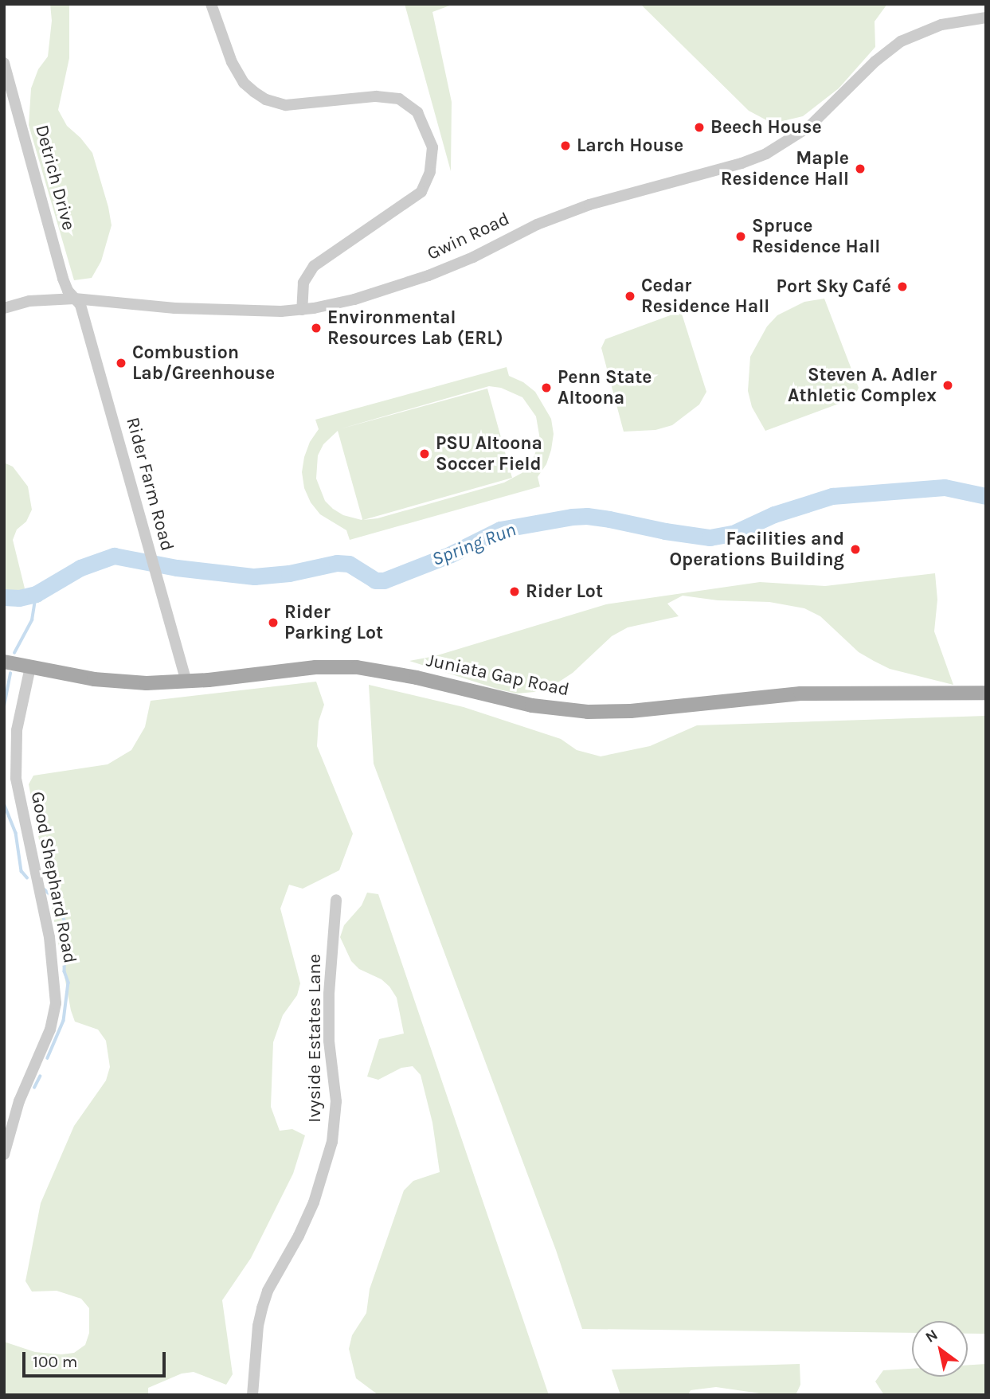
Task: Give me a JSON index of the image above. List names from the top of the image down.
{
  "streets": {
    "main road": ["Juniata Gap Road"],
    "street": [
      "Detrich Drive",
      "Gwin Road",
      "Rider Farm Road",
      "Good Shephard Road",
      "Ivyside Estates Lane"
    ]
  },
  "crossings": [
    ["Detrich Drive", "Gwin Road"],
    ["Detrich Drive", "Rider Farm Road"],
    ["Gwin Road", "Rider Farm Road"],
    ["Rider Farm Road", "Juniata Gap Road"],
    ["Juniata Gap Road", "Good Shephard Road"]
  ],
  "water": ["Spring Run"],
  "places": [
    "Beech House",
    "Larch House",
    "Maple Residence Hall",
    "Spruce Residence Hall",
    "Port Sky Café",
    "Cedar Residence Hall",
    "Environmental Resources Lab (ERL)",
    "Combustion Lab/Greenhouse",
    "Steven A. Adler Athletic Complex",
    "Penn State Altoona",
    "PSU Altoona Soccer Field",
    "Facilities and Operations Building",
    "Rider Lot",
    "Rider Parking Lot"
  ],
  "scale_bar": "100 m",
  "north": "top left"
}
